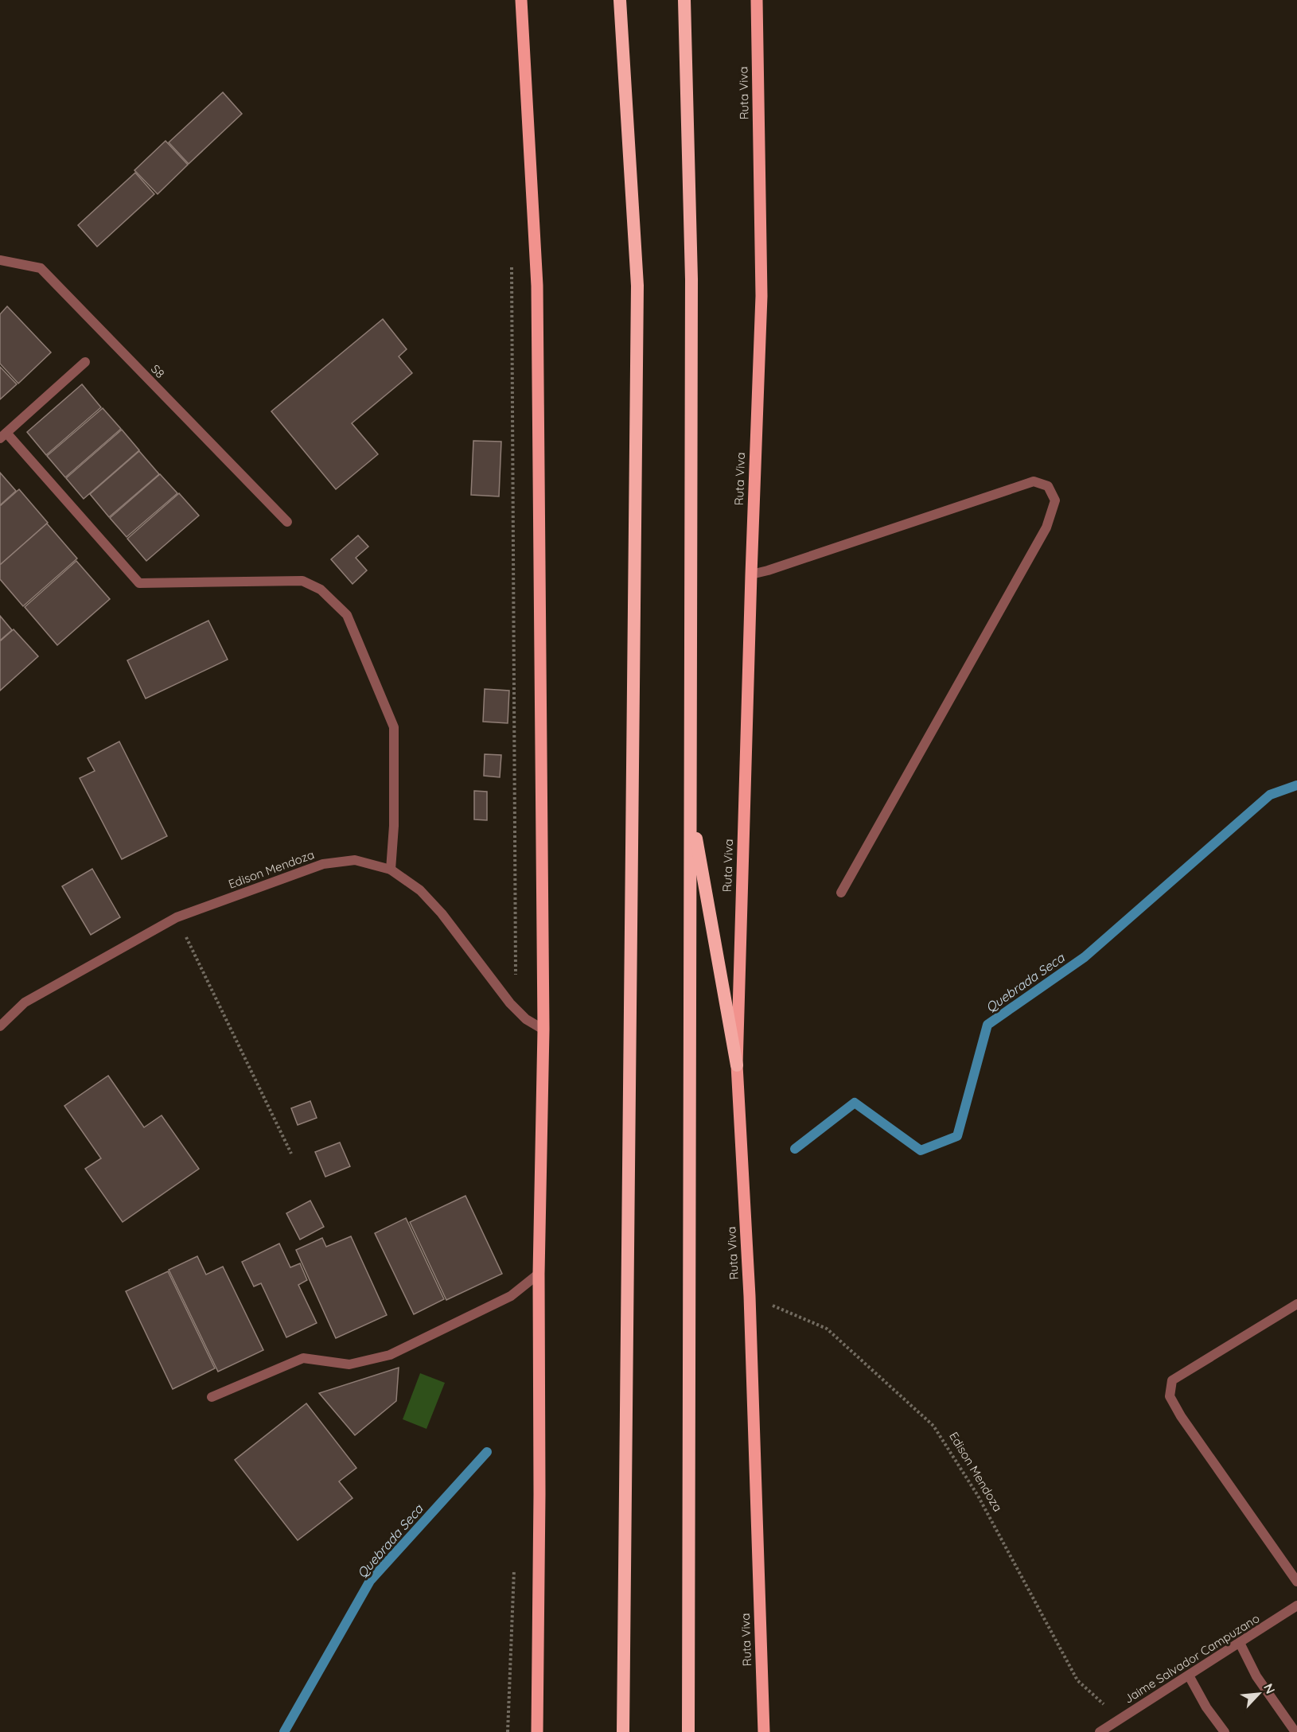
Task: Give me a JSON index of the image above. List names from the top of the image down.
{
  "streets": {
    "main road": ["Ruta Viva"],
    "street": ["S8", "Edison Mendoza", "Jaime Salvador Campuzano"]
  },
  "crossings": [
    ["Ruta Viva", "Edison Mendoza"],
    ["Edison Mendoza", "Jaime Salvador Campuzano"]
  ],
  "water": ["Quebrada Seca"],
  "north": "top right"
}
